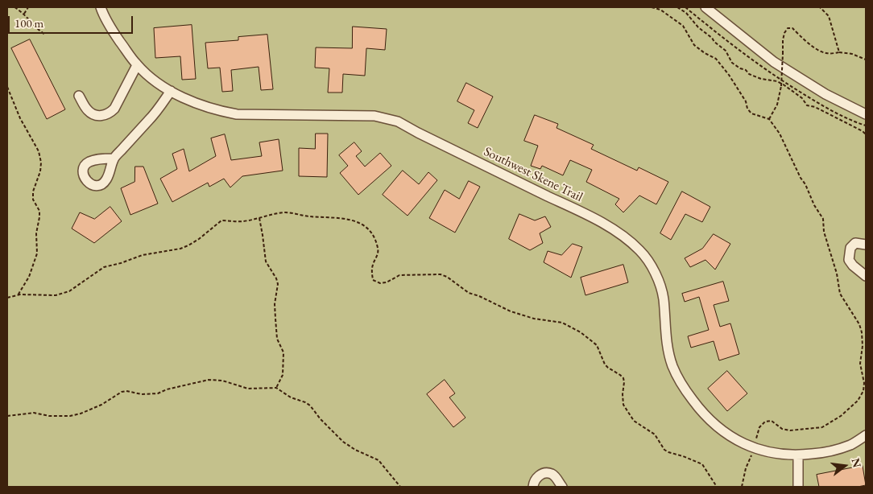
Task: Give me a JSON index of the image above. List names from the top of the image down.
{
  "streets": {
    "street": ["Southwest Skene Trail"]
  },
  "scale_bar": "100 m",
  "north": "right"
}
